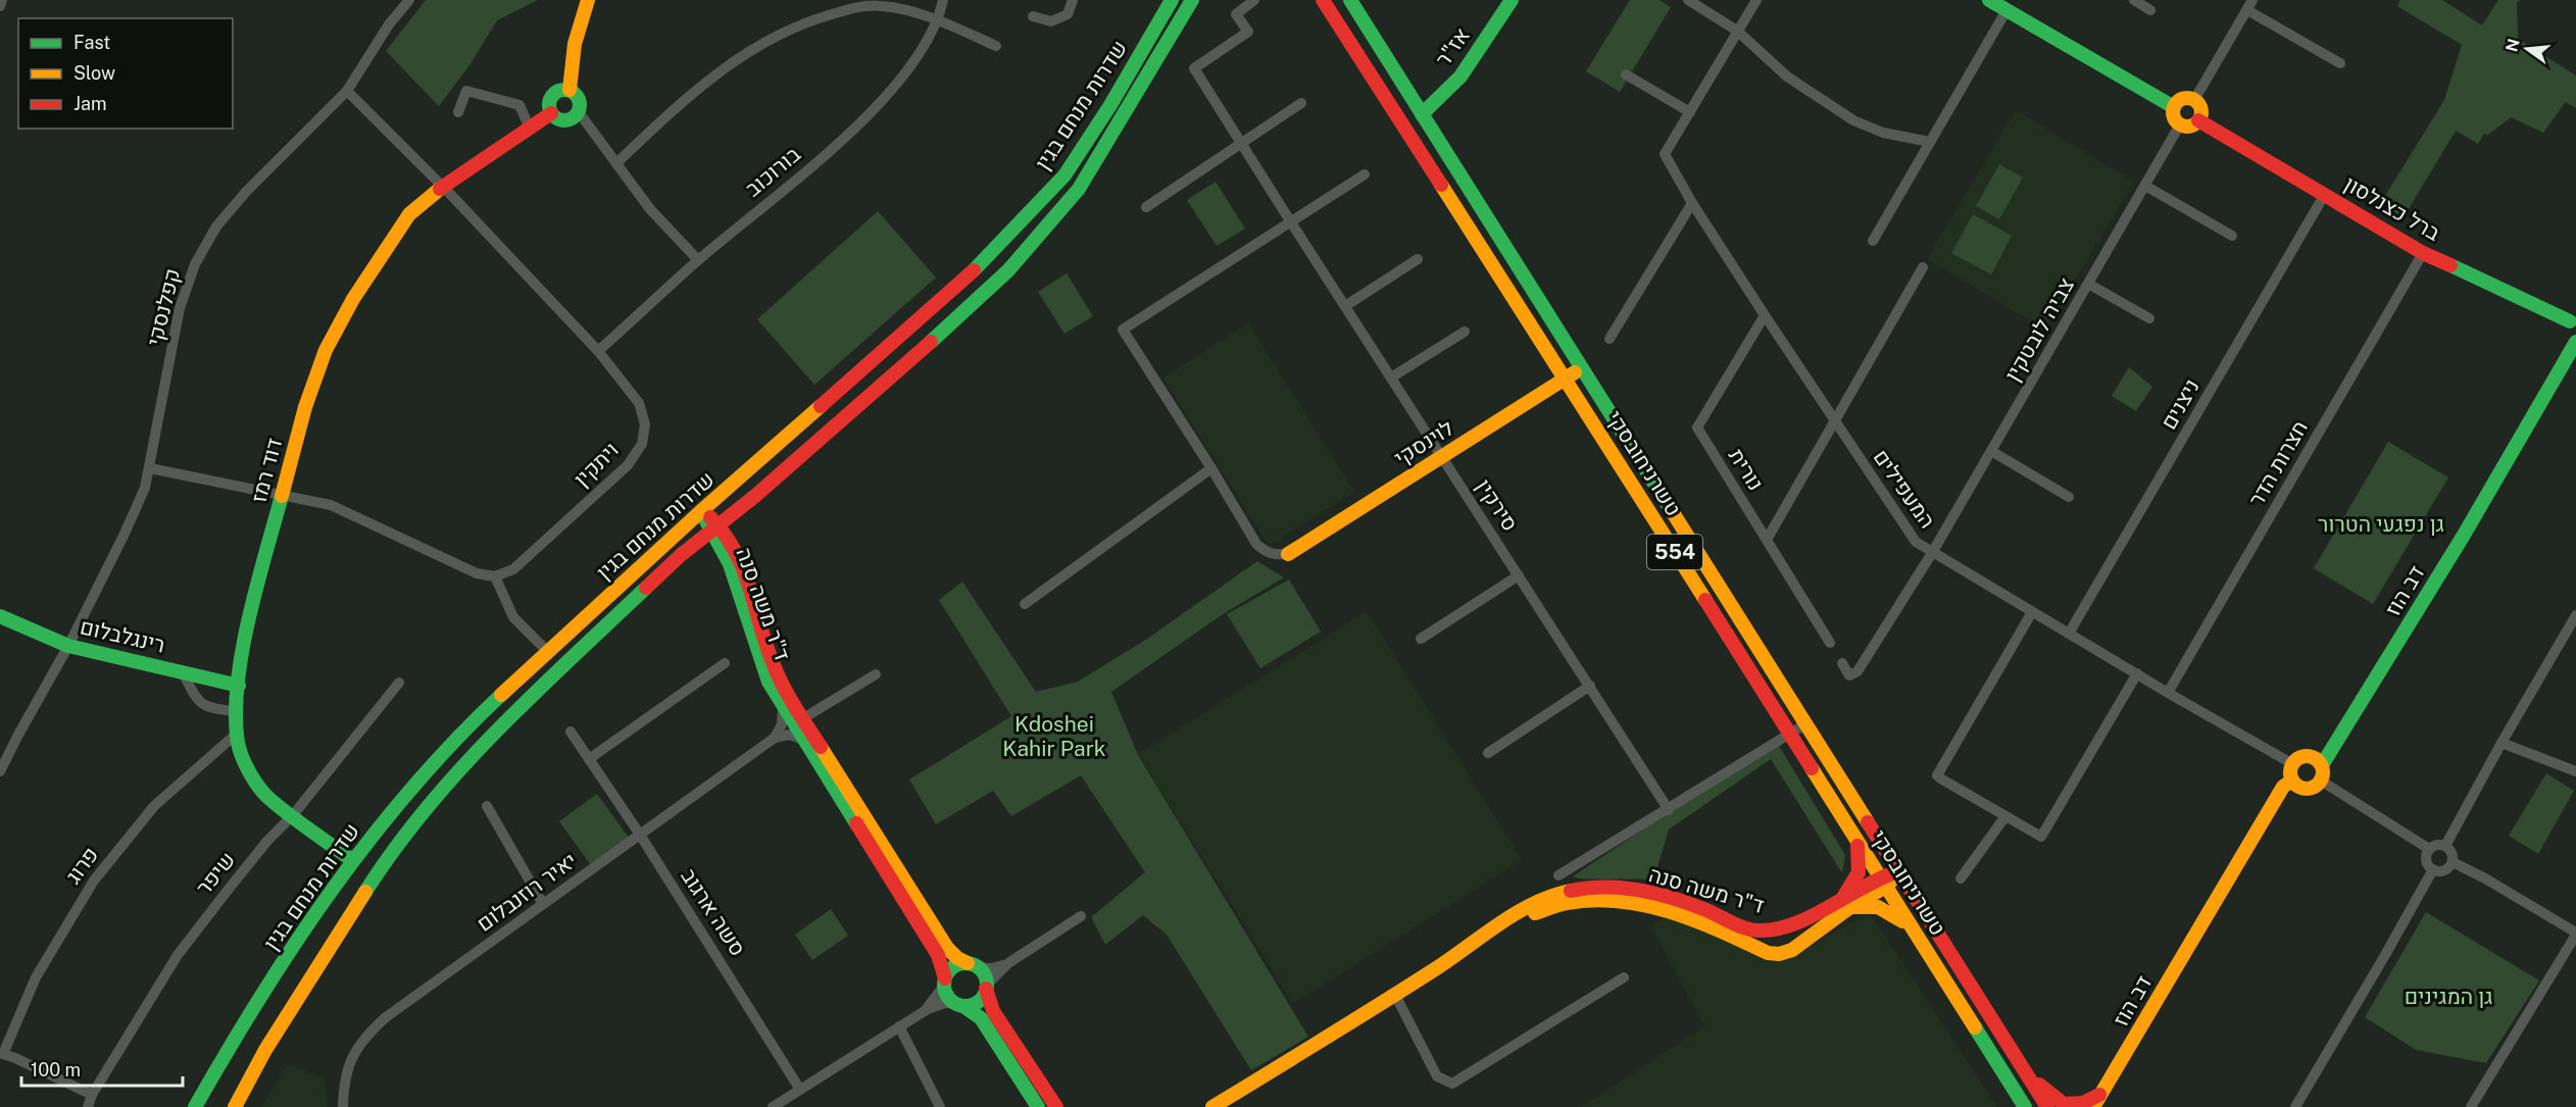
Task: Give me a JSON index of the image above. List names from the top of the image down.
{
  "streets": {
    "street": [
      "אז\"ר",
      "שדרות מנחם בגין",
      "בורוכוב",
      "ברל כצנלסון",
      "קפלנסקי",
      "צביה לובטקין",
      "ניצנים",
      "לוינסקי",
      "טשרניחובסקי",
      "חצרות הדר",
      "ויתקין",
      "נורית",
      "דוד רמז",
      "המעפילים",
      "סירקין",
      "554",
      "דב הוז",
      "ד\"ר משה סנה",
      "רינגלבלום",
      "פרוג",
      "שיפר",
      "יאיר רוזנבלום",
      "סשה ארגוב"
    ]
  },
  "crossings": [
    ["אז\"ר", "טשרניחובסקי"],
    ["שדרות מנחם בגין", "דוד רמז"],
    ["שדרות מנחם בגין", "ד\"ר משה סנה"],
    ["בורוכוב", "ויתקין"],
    ["ברל כצנלסון", "צביה לובטקין"],
    ["ברל כצנלסון", "ניצנים"],
    ["ברל כצנלסון", "חצרות הדר"],
    ["קפלנסקי", "ויתקין"],
    ["קפלנסקי", "רינגלבלום"],
    ["צביה לובטקין", "המעפילים"],
    ["ניצנים", "המעפילים"],
    ["לוינסקי", "טשרניחובסקי"],
    ["לוינסקי", "סירקין"],
    ["טשרניחובסקי", "ד\"ר משה סנה"],
    ["חצרות הדר", "המעפילים"],
    ["ויתקין", "דוד רמז"],
    ["נורית", "המעפילים"],
    ["דוד רמז", "רינגלבלום"],
    ["דוד רמז", "פרוג"],
    ["דוד רמז", "שיפר"],
    ["המעפילים", "דב הוז"],
    ["יאיר רוזנבלום", "סשה ארגוב"]
  ],
  "parks": ["גן נפגעי הטרור", "Kdoshei Kahir Park", "גן המגינים"],
  "legend": ["Fast", "Slow", "Jam"],
  "scale_bar": "100 m",
  "north": "left"
}
